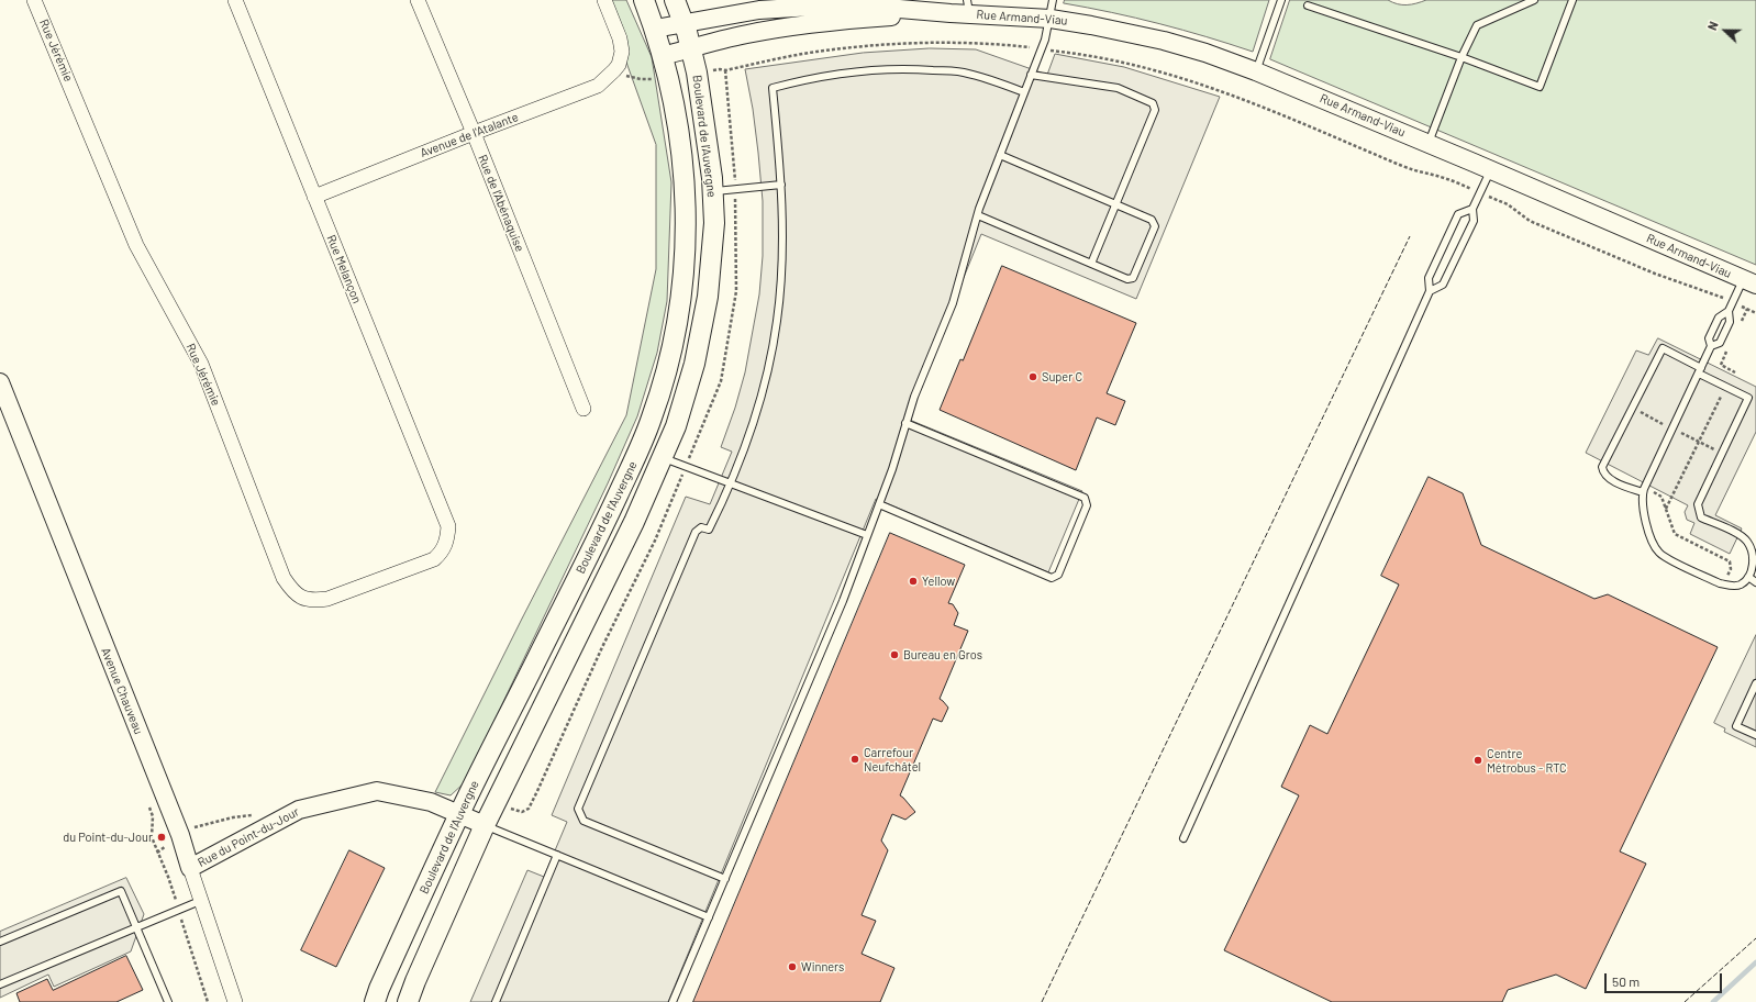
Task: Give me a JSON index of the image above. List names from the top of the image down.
{
  "streets": {
    "main road": ["Boulevard de l'Auvergne"],
    "street": [
      "Rue Armand-Viau",
      "Rue Jérémie",
      "Avenue de l'Atalante",
      "Rue de l'Abénaquise",
      "Rue Melançon",
      "Avenue Chauveau",
      "Rue du Point-du-Jour"
    ]
  },
  "crossings": [
    ["Rue Armand-Viau", "Boulevard de l'Auvergne"],
    ["Rue Jérémie", "Rue Melançon"],
    ["Avenue de l'Atalante", "Rue de l'Abénaquise"],
    ["Avenue de l'Atalante", "Rue Melançon"],
    ["Boulevard de l'Auvergne", "Rue du Point-du-Jour"],
    ["Avenue Chauveau", "Rue du Point-du-Jour"]
  ],
  "places": [
    "Super C",
    "Yellow",
    "Bureau en Gros",
    "Carrefour Neufchâtel",
    "Centre Métrobus - RTC",
    "du Point-du-Jour",
    "Winners"
  ],
  "scale_bar": "50 m",
  "north": "left"
}
